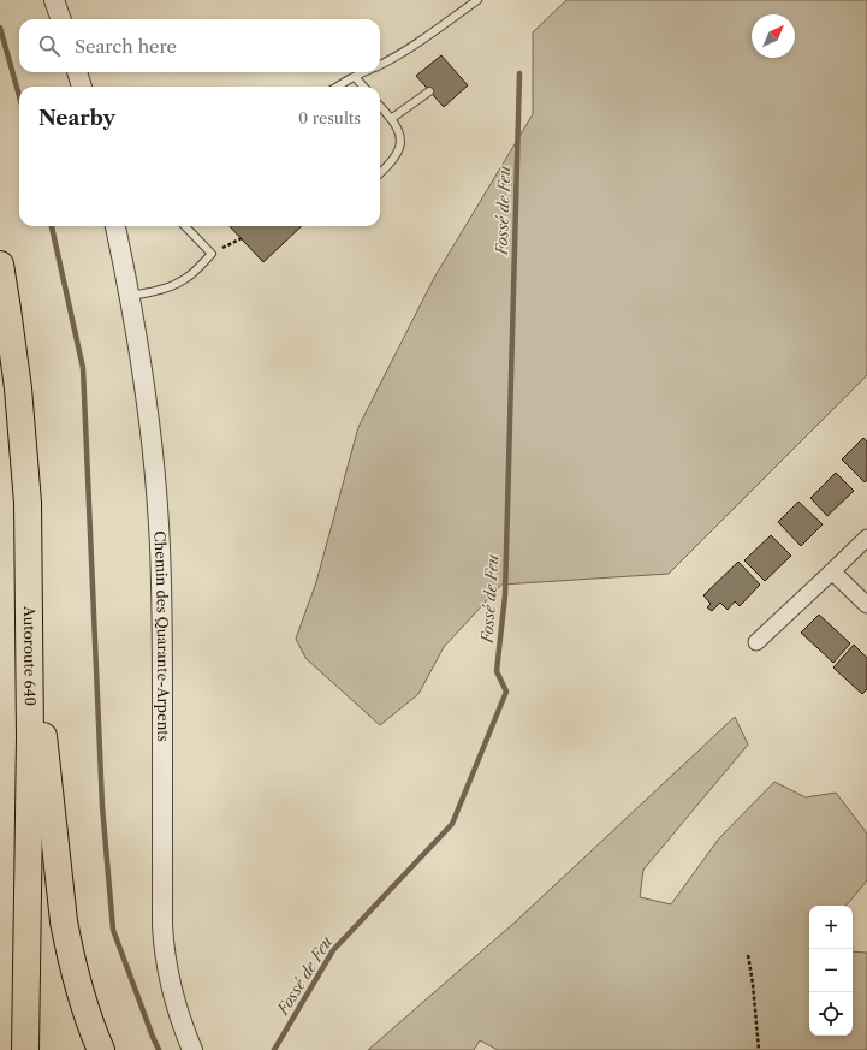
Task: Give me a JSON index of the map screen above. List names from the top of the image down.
{
  "streets": {
    "highway": ["Autoroute 640"],
    "street": ["Chemin des Quarante-Arpents"]
  },
  "water": ["Fossé de Feu"],
  "north": "top right",
  "page": {
    "search": "Search here",
    "heading": ["Nearby", "0 results"],
    "map_buttons": ["+", "−"]
  }
}
